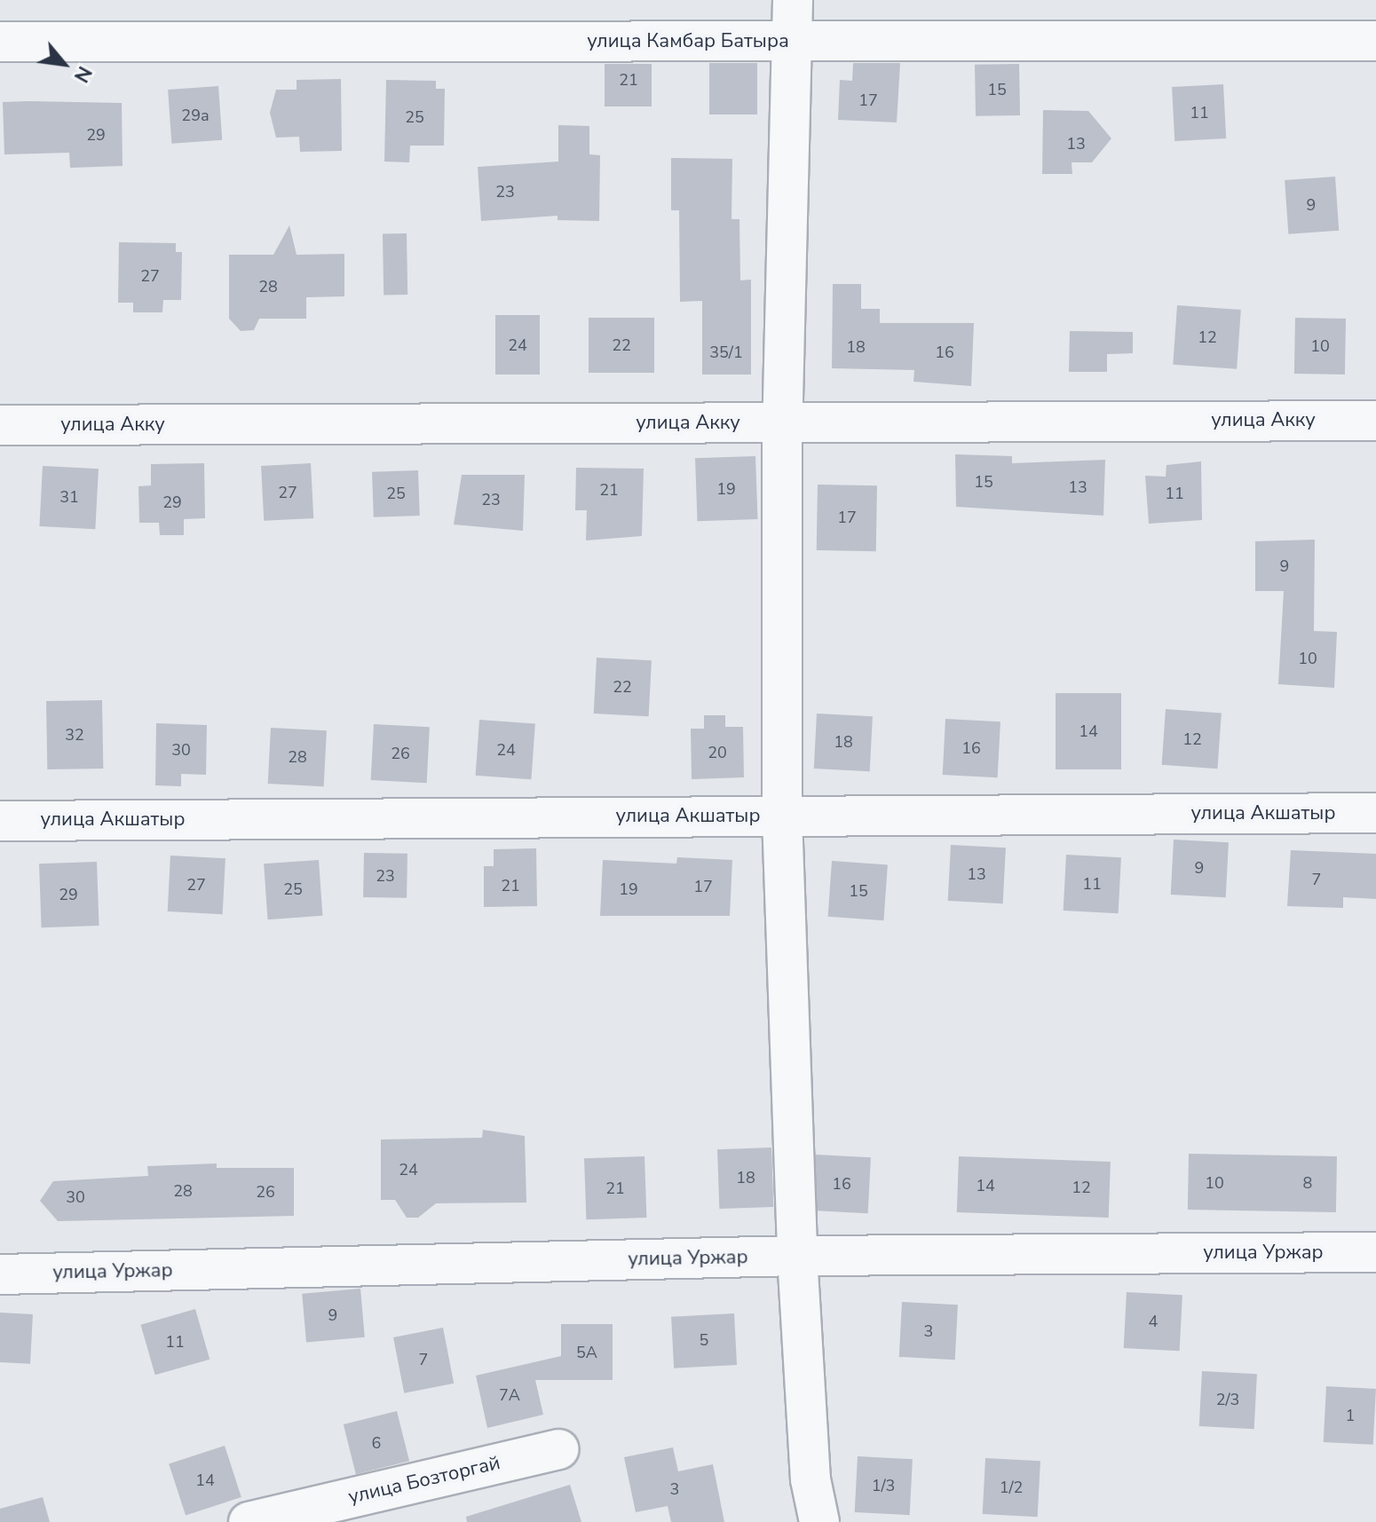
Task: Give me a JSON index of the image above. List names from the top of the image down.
{
  "streets": {
    "street": [
      "улица Камбар Батыра",
      "улица Акку",
      "улица Акшатыр",
      "улица Уржар",
      "улица Бозторгай"
    ]
  },
  "house_numbers": [
    "21",
    "15",
    "17",
    "11",
    "29а",
    "25",
    "29",
    "13",
    "23",
    "9",
    "27",
    "28",
    "12",
    "24",
    "22",
    "10",
    "18",
    "35/1",
    "16",
    "15",
    "13",
    "19",
    "21",
    "27",
    "25",
    "11",
    "31",
    "23",
    "29",
    "17",
    "9",
    "10",
    "22",
    "14",
    "32",
    "12",
    "18",
    "16",
    "30",
    "24",
    "20",
    "26",
    "28",
    "9",
    "13",
    "23",
    "7",
    "11",
    "27",
    "21",
    "17",
    "25",
    "19",
    "15",
    "29",
    "24",
    "18",
    "10",
    "8",
    "16",
    "14",
    "12",
    "21",
    "28",
    "26",
    "30",
    "9",
    "4",
    "3",
    "5",
    "11",
    "5А",
    "7",
    "7А",
    "2/3",
    "1",
    "6",
    "14",
    "1/3",
    "1/2",
    "3"
  ],
  "north": "bottom right"
}
